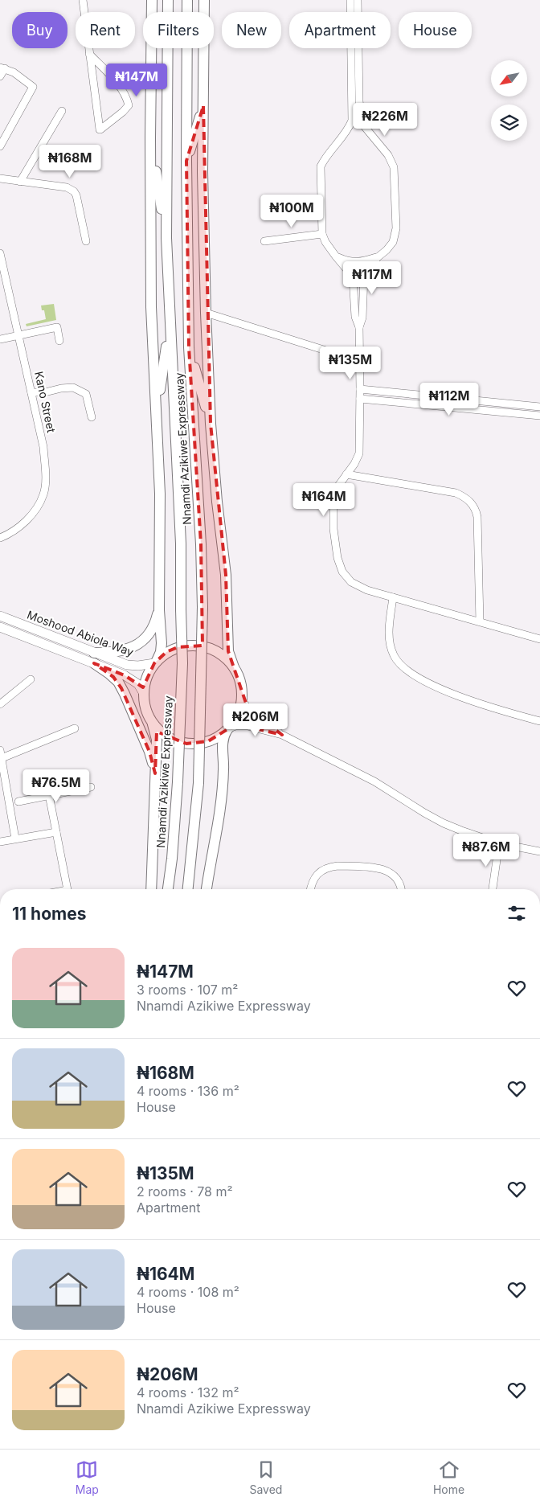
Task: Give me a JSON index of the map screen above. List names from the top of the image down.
{
  "streets": {
    "highway": ["Nnamdi Azikiwe Expressway"],
    "main road": ["Moshood Abiola Way"],
    "street": ["Kano Street"]
  },
  "crossings": [
    ["Nnamdi Azikiwe Expressway", "Moshood Abiola Way"]
  ],
  "north": "bottom left",
  "page": {
    "chip": [
      "Buy",
      "Rent",
      "Filters",
      "New",
      "Apartment",
      "House"
    ],
    "price": [
      "₦147M",
      "₦226M",
      "₦168M",
      "₦100M",
      "₦117M",
      "₦135M",
      "₦112M",
      "₦164M",
      "₦206M",
      "₦76.5M",
      "₦87.6M"
    ],
    "heading": "11 homes",
    "list": [
      {
        "name": "₦147M",
        "note": "3 rooms · 107 m² · Nnamdi Azikiwe Expressway"
      },
      {
        "name": "₦168M",
        "note": "4 rooms · 136 m² · House"
      },
      {
        "name": "₦135M",
        "note": "2 rooms · 78 m² · Apartment"
      },
      {
        "name": "₦164M",
        "note": "4 rooms · 108 m² · House"
      },
      {
        "name": "₦206M",
        "note": "4 rooms · 132 m² · Nnamdi Azikiwe Expressway"
      }
    ],
    "tabs": ["Map", "Saved", "Home"]
  }
}
